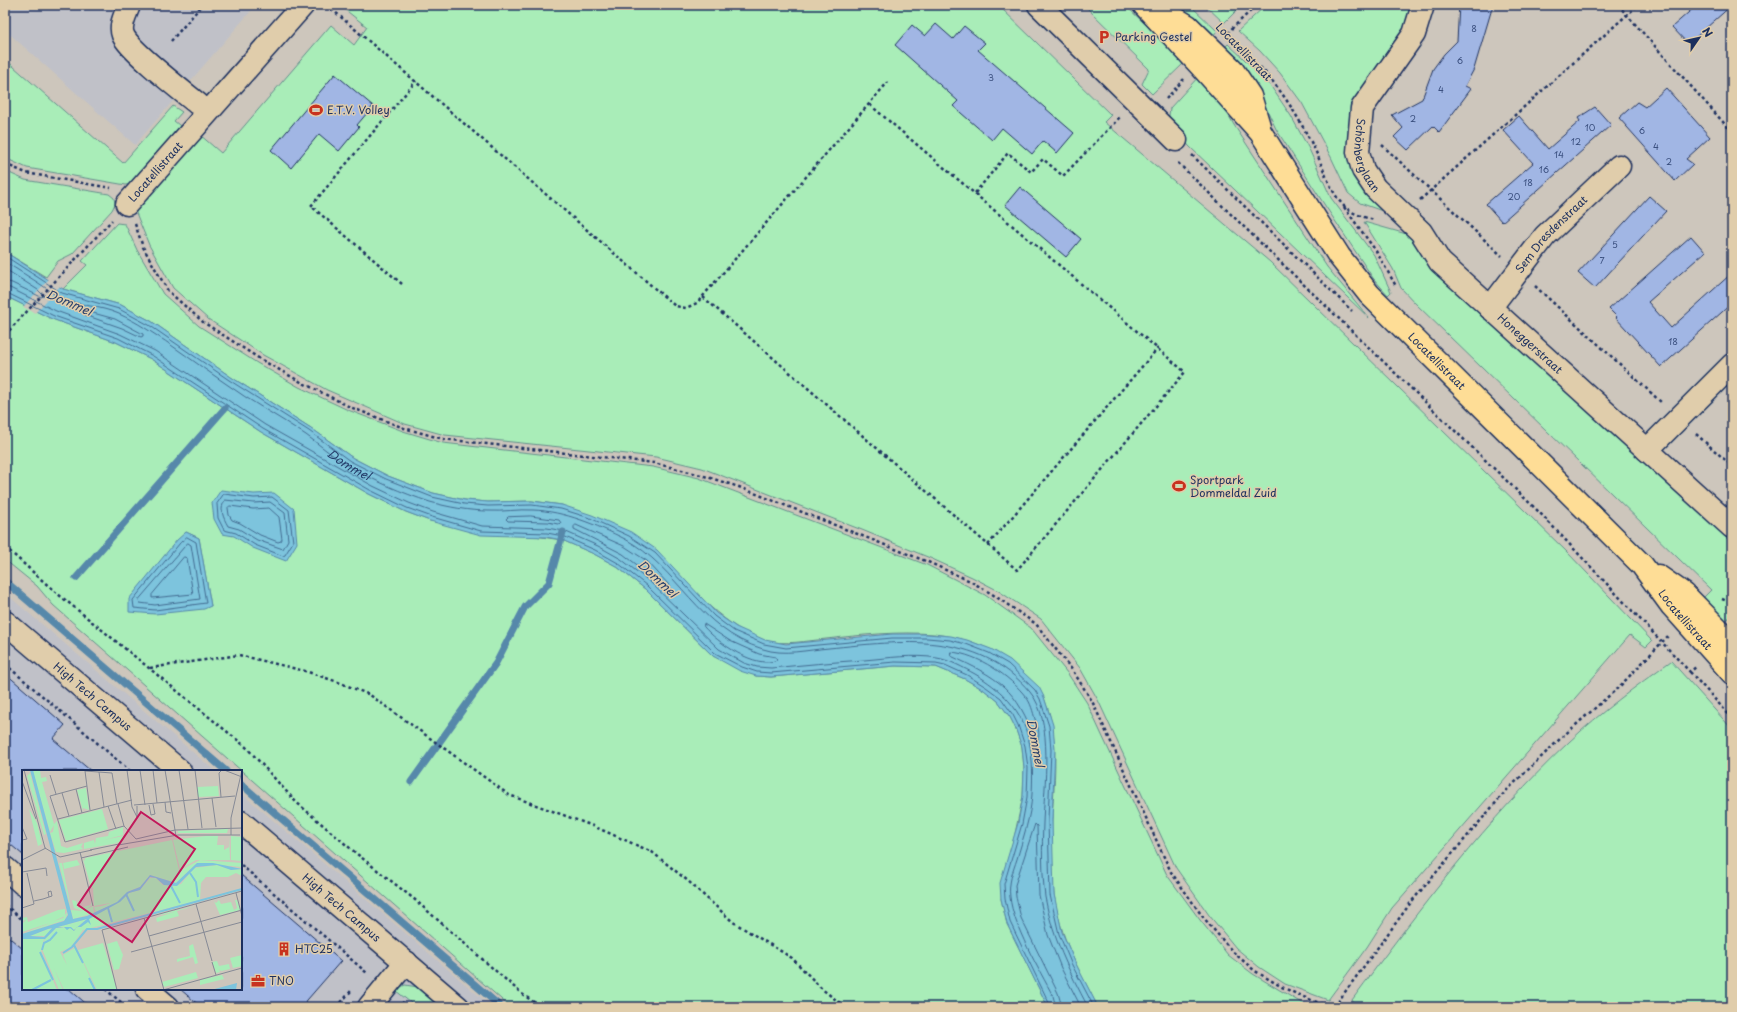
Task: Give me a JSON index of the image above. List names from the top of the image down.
{
  "streets": {
    "main road": ["Locatellistraat"],
    "street": [
      "Schönberglaan",
      "Sem Dresdenstraat",
      "Honeggerstraat",
      "High Tech Campus"
    ]
  },
  "crossings": [
    ["Schönberglaan", "Honeggerstraat"],
    ["Sem Dresdenstraat", "Honeggerstraat"]
  ],
  "water": ["Dommel"],
  "places": {
    "parking": ["Parking Gestel"],
    "sports": ["E.T.V. Volley", "Sportpark Dommeldal Zuid"],
    "building": ["HTC25"],
    "office": ["TNO"]
  },
  "house_numbers": [
    "8",
    "6",
    "3",
    "4",
    "2",
    "10",
    "6",
    "12",
    "4",
    "14",
    "2",
    "16",
    "18",
    "20",
    "5",
    "7",
    "18"
  ],
  "north": "top right"
}
